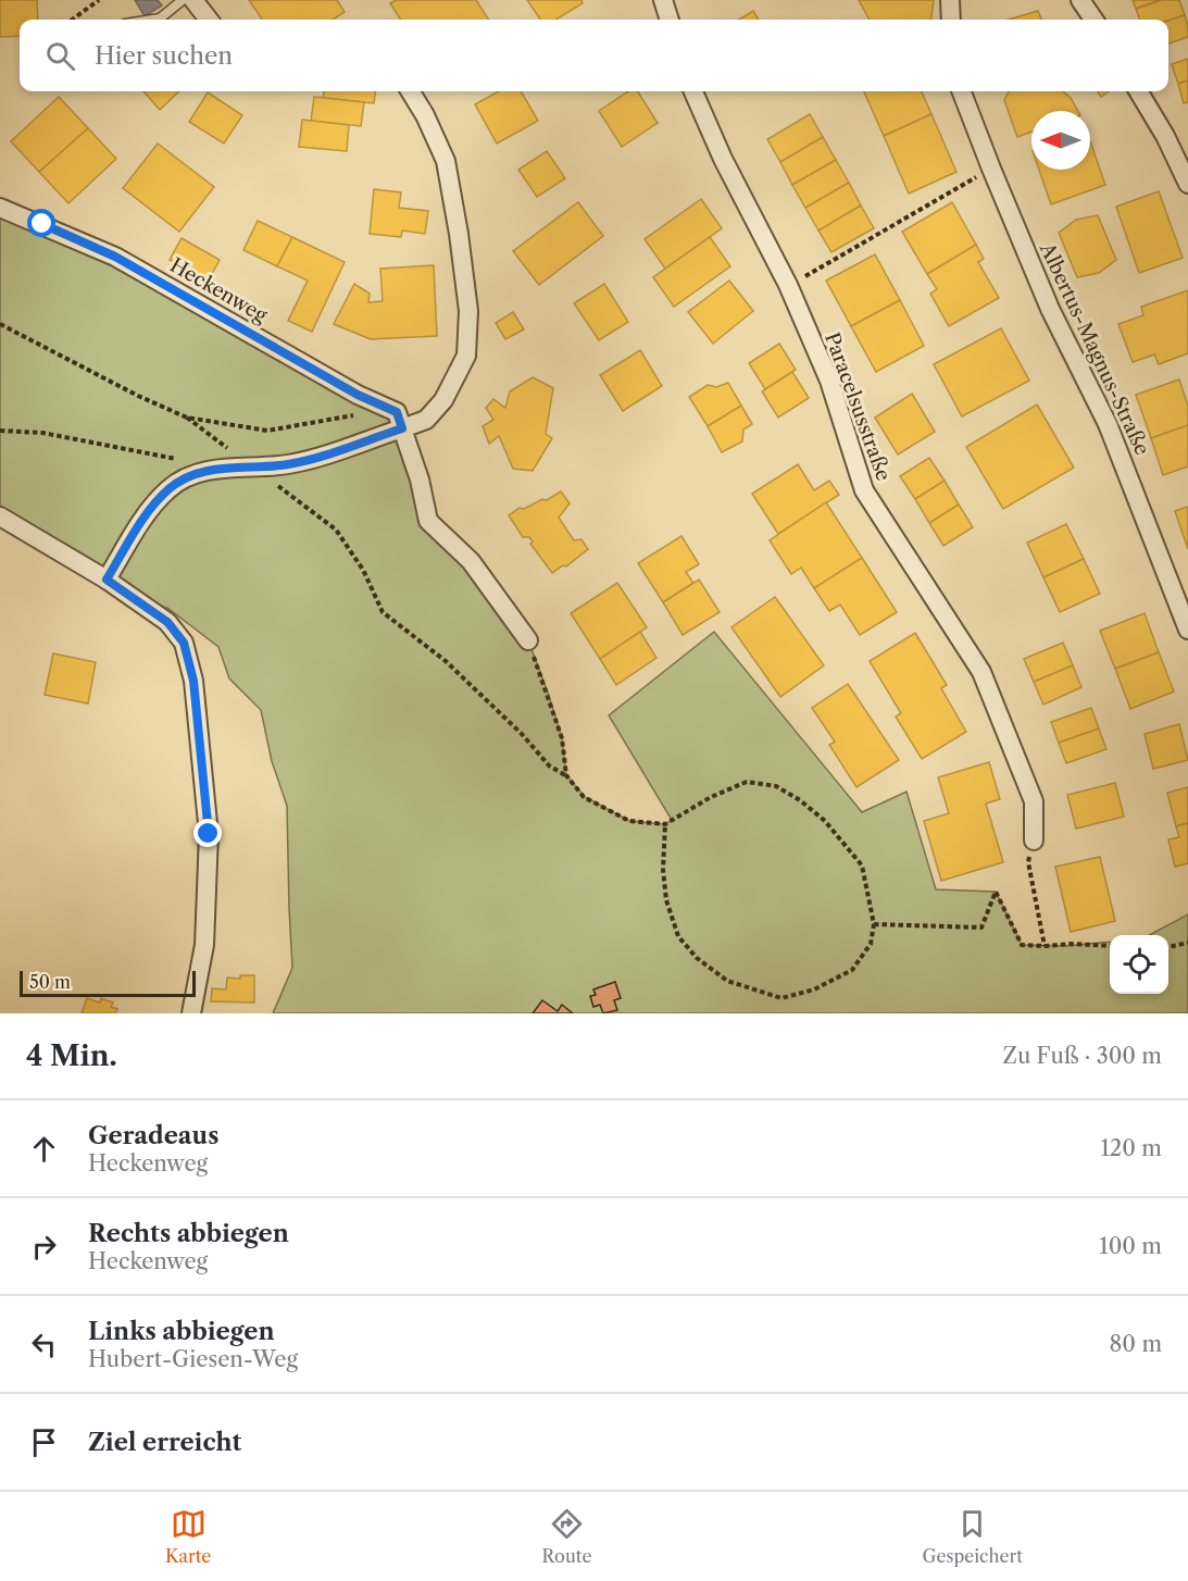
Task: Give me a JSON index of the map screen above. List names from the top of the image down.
{
  "streets": {
    "street": ["Heckenweg", "Albertus-Magnus-Straße", "Paracelsusstraße"]
  },
  "scale_bar": "50 m",
  "north": "left",
  "page": {
    "search": "Hier suchen",
    "scale": "50 m",
    "heading": ["4 Min.", "Zu Fuß · 300 m"],
    "list": [
      ["Geradeaus", "Heckenweg", "120 m"],
      ["Rechts abbiegen", "Heckenweg", "100 m"],
      ["Links abbiegen", "Hubert-Giesen-Weg", "80 m"],
      "Ziel erreicht"
    ],
    "nav": ["Karte", "Route", "Gespeichert"]
  }
}
